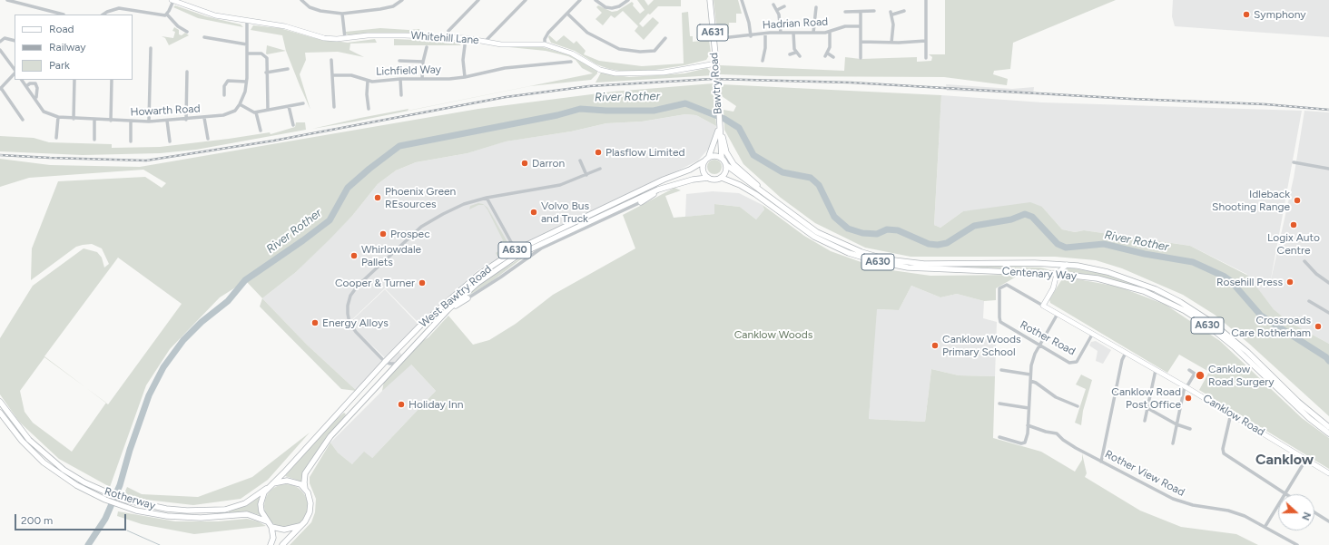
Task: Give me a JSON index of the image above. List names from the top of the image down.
{
  "streets": {
    "main road": [
      "A631",
      "Whitehill Lane",
      "Bawtry Road",
      "A630",
      "Centenary Way",
      "West Bawtry Road",
      "Canklow Road",
      "Rotherway"
    ],
    "street": [
      "Hadrian Road",
      "Lichfield Way",
      "Howarth Road",
      "Rother Road",
      "Rother View Road"
    ]
  },
  "crossings": [
    ["Hadrian Road", "Bawtry Road"],
    ["Whitehill Lane", "Bawtry Road"],
    ["Bawtry Road", "A630"],
    ["Bawtry Road", "Centenary Way"],
    ["Bawtry Road", "West Bawtry Road"],
    ["A630", "Centenary Way"],
    ["A630", "West Bawtry Road"],
    ["Centenary Way", "West Bawtry Road"],
    ["West Bawtry Road", "Rotherway"],
    ["Rother Road", "Canklow Road"]
  ],
  "districts": ["Canklow"],
  "water": ["River Rother"],
  "parks": ["Canklow Woods"],
  "places": [
    "Symphony",
    "Plasflow Limited",
    "Darron",
    "Phoenix Green REsources",
    "Idleback Shooting Range",
    "Volvo Bus and Truck",
    "Logix Auto Centre",
    "Prospec",
    "Whirlowdale Pallets",
    "Rosehill Press",
    "Cooper & Turner",
    "Energy Alloys",
    "Crossroads Care Rotherham",
    "Canklow Woods Primary School",
    "Canklow Road Surgery",
    "Canklow Road Post Office",
    "Holiday Inn"
  ],
  "legend": ["Road", "Railway", "Park"],
  "scale_bar": "200 m",
  "north": "right"
}
